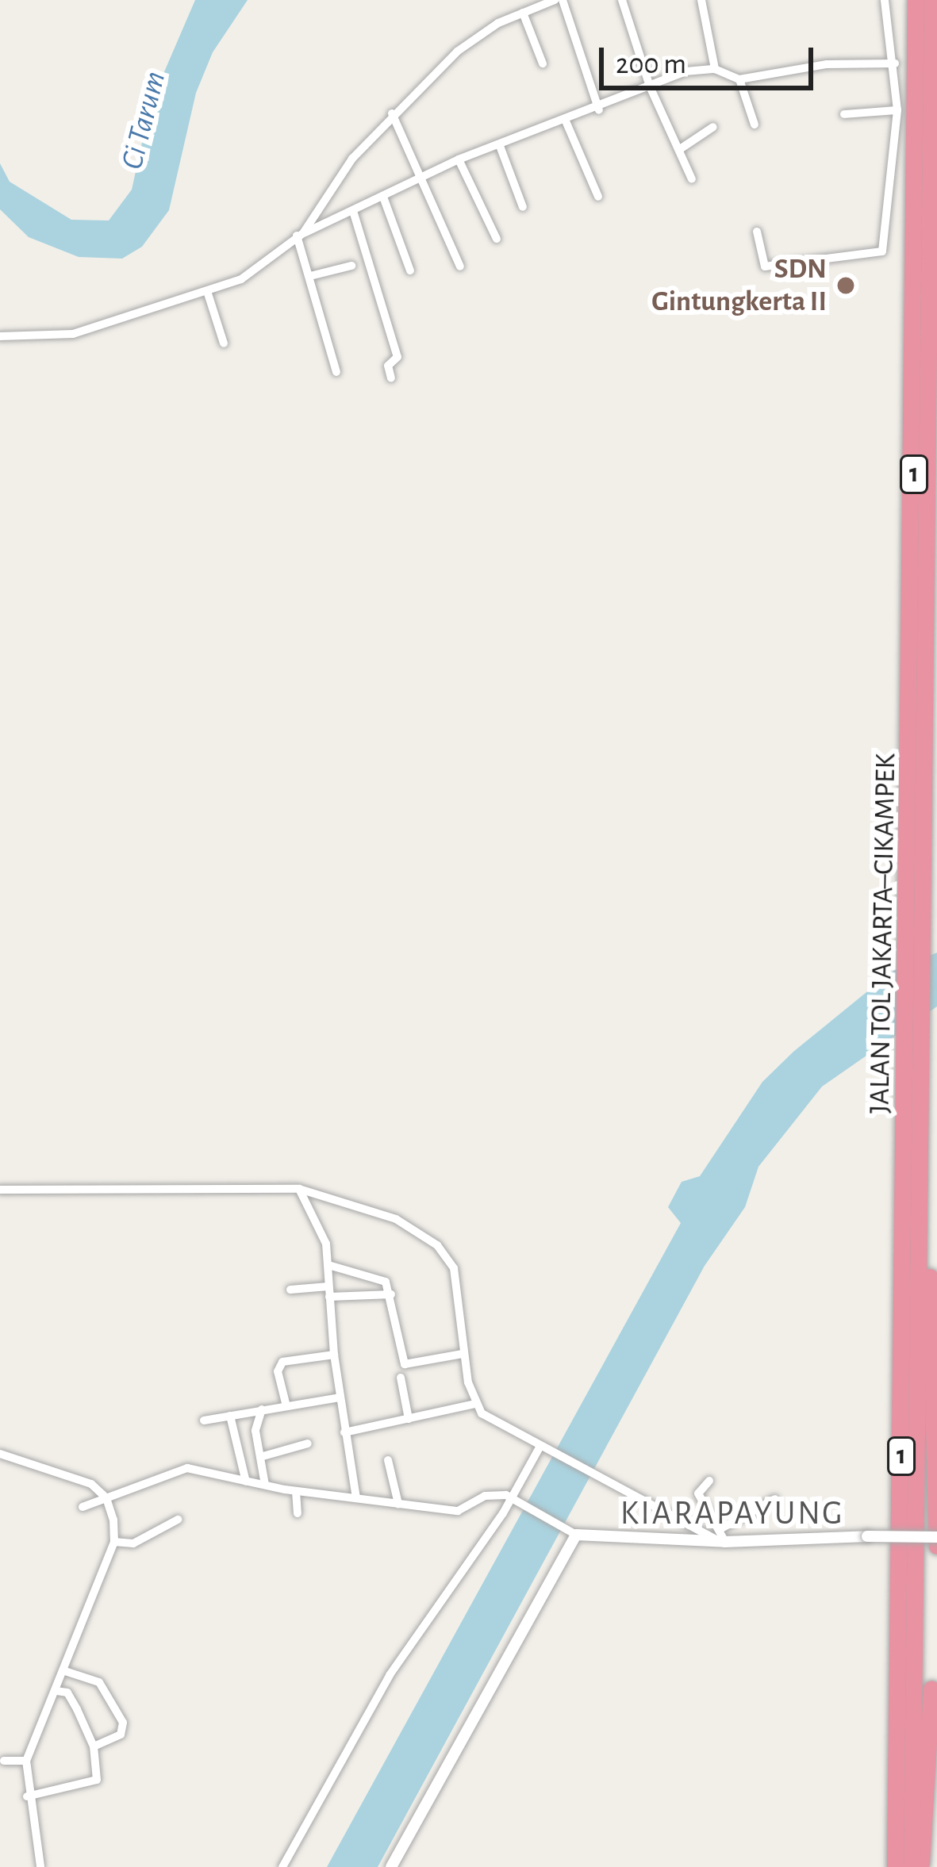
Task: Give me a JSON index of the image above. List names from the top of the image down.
{
  "streets": {
    "highway": ["1", "JALAN TOL JAKARTA–CIKAMPEK"]
  },
  "districts": ["KIARAPAYUNG"],
  "water": ["Ci Tarum"],
  "places": ["SDN Gintungkerta II"],
  "scale_bar": "200 m"
}
